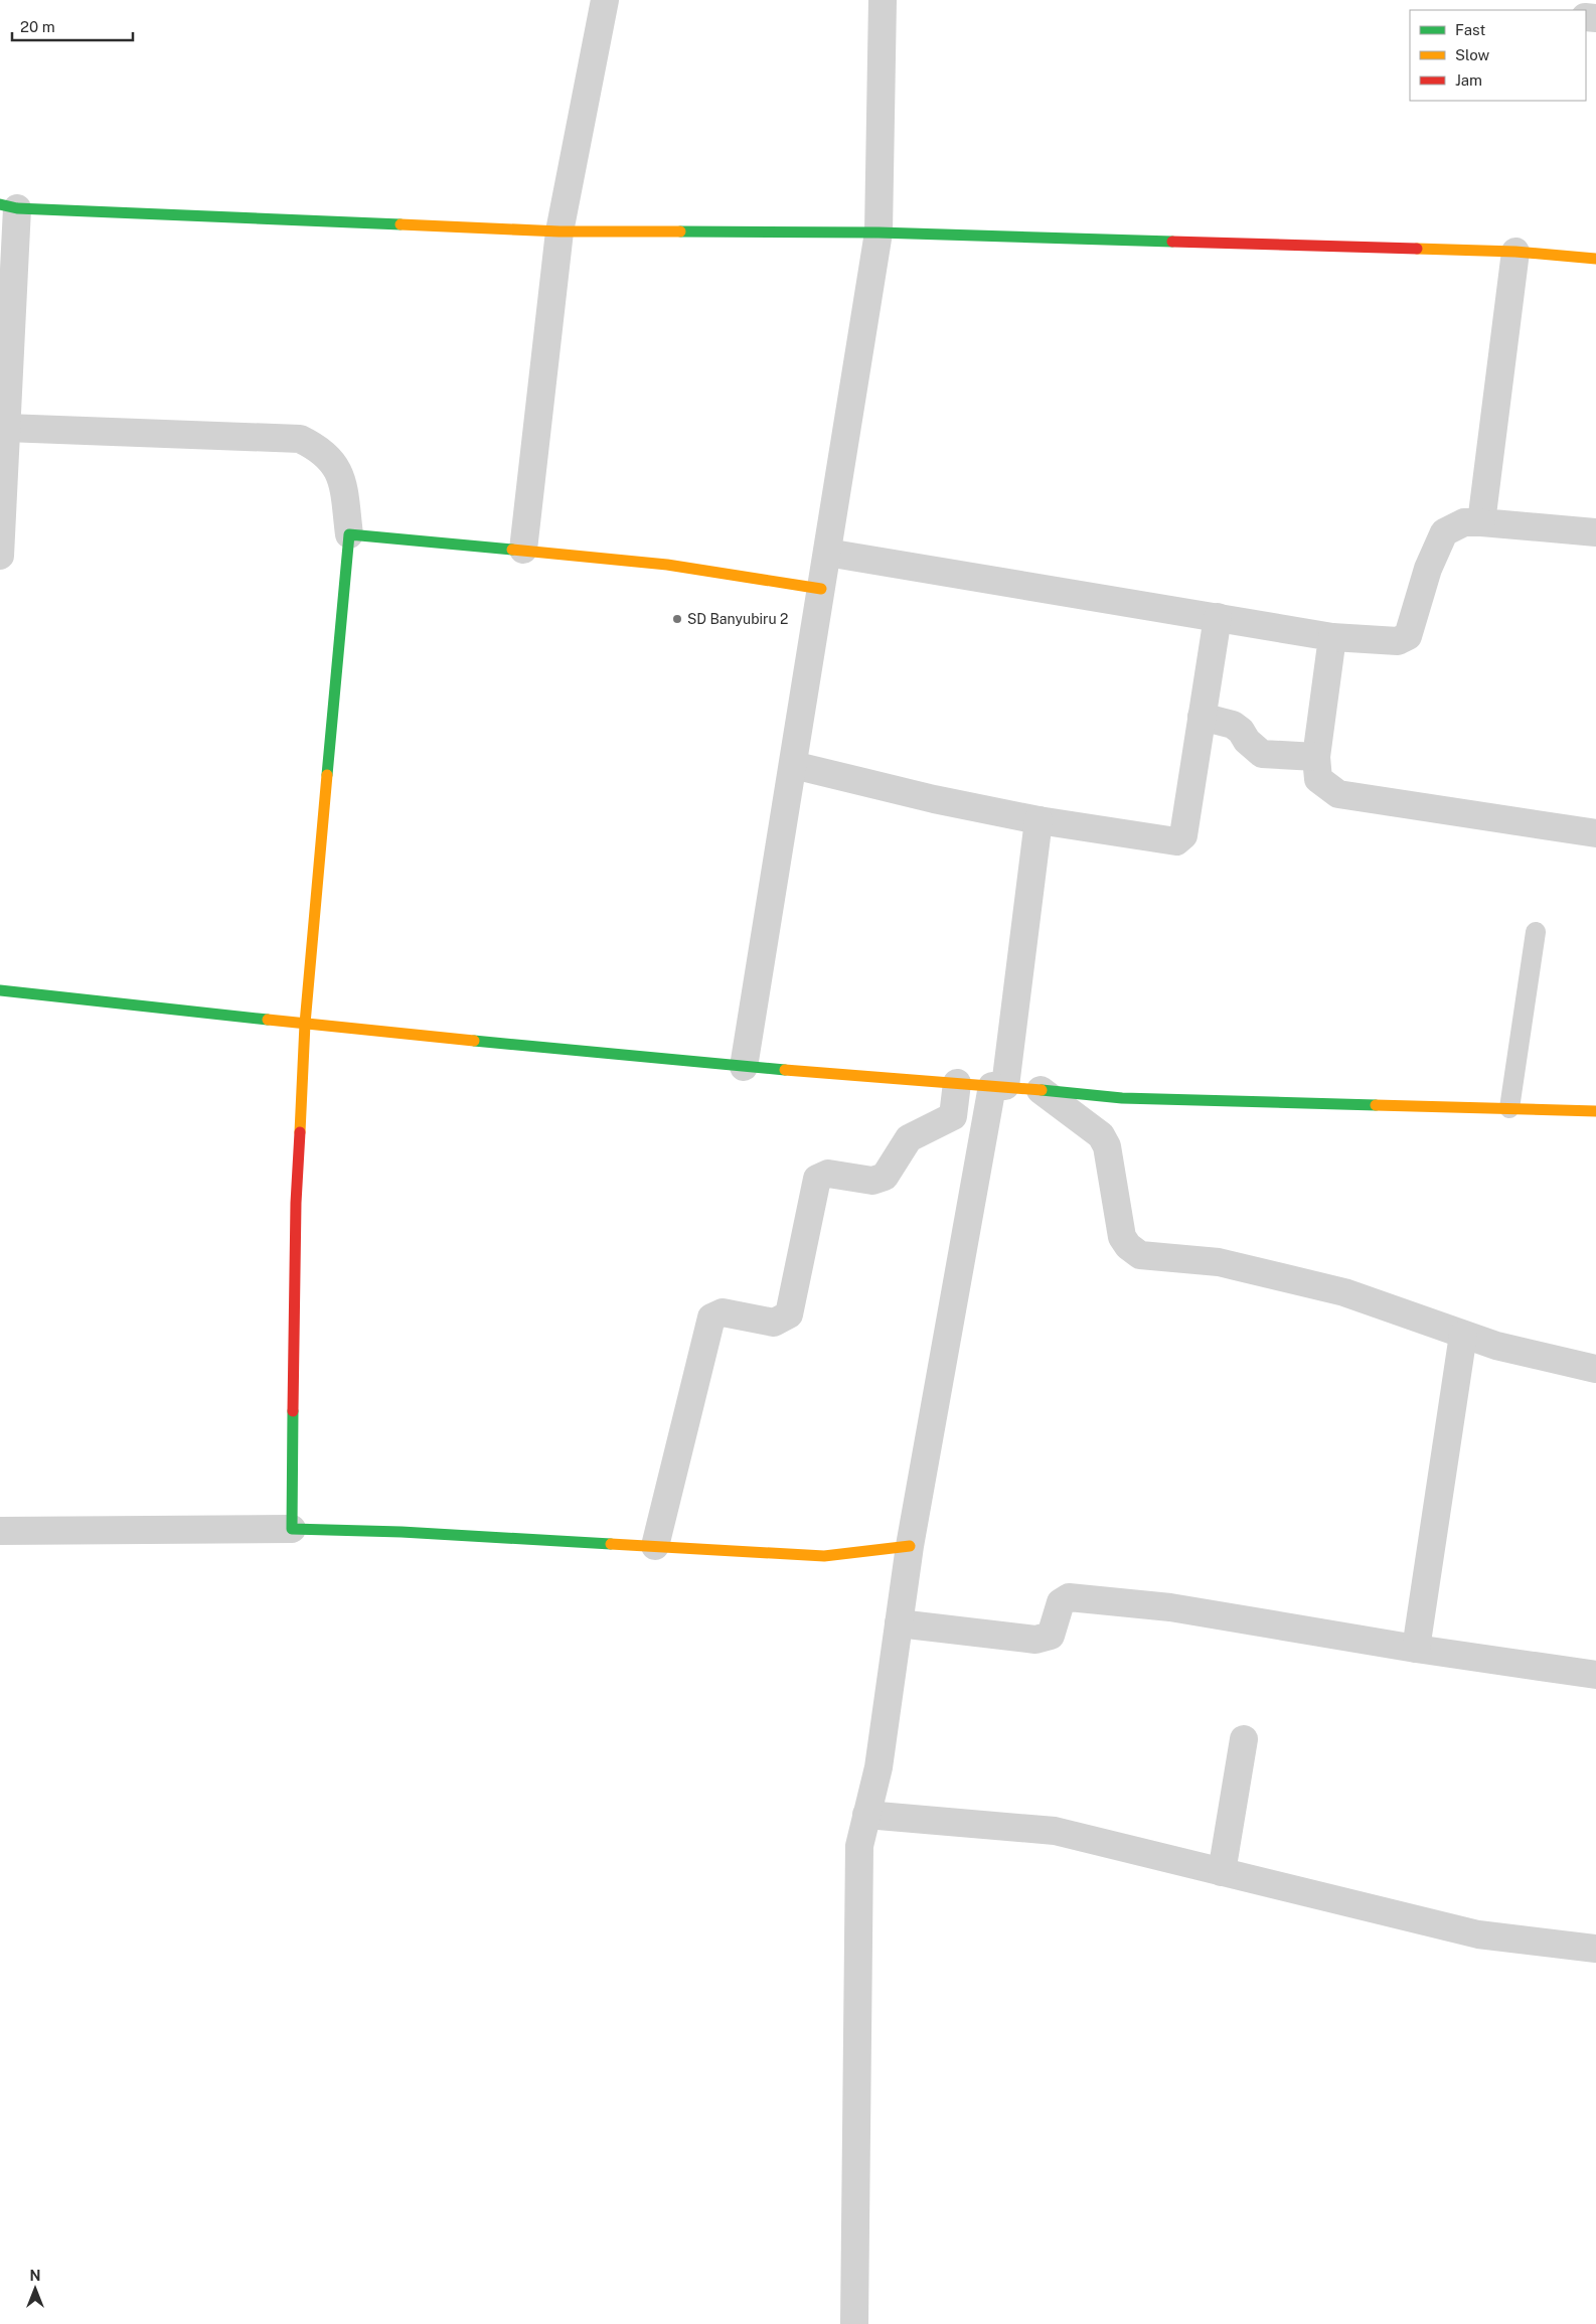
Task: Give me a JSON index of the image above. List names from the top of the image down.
{
  "places": ["SD Banyubiru 2"],
  "legend": ["Fast", "Slow", "Jam"],
  "scale_bar": "20 m",
  "north": "top"
}
